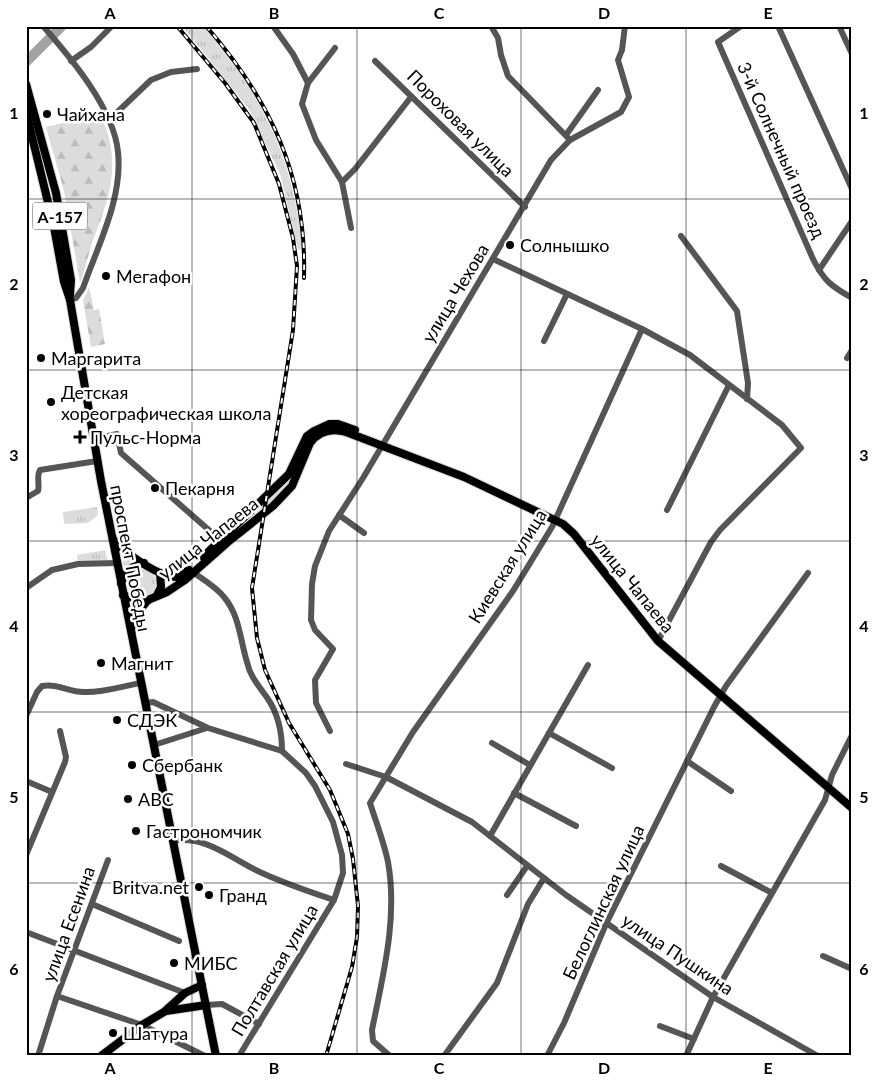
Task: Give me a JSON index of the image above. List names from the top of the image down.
{
  "streets": {
    "main road": ["А-157", "улица Чапаева", "проспект Победы"],
    "street": [
      "Пороховая улица",
      "3-й Солнечный проезд",
      "улица Чехова",
      "Киевская улица",
      "Белоглинская улица",
      "улица Есенина",
      "улица Пушкина",
      "Полтавская улица"
    ]
  },
  "crossings": [
    ["Пороховая улица", "улица Чехова"],
    ["улица Чехова", "улица Чапаева"],
    ["улица Чапаева", "проспект Победы"],
    ["улица Чапаева", "Киевская улица"],
    ["улица Чапаева", "Белоглинская улица"],
    ["Киевская улица", "улица Пушкина"],
    ["Белоглинская улица", "улица Пушкина"]
  ],
  "places": {
    "other": [
      "Чайхана",
      "Солнышко",
      "Мегафон",
      "Маргарита",
      "Детская хореографическая школа",
      "Пекарня",
      "Магнит",
      "СДЭК",
      "Сбербанк",
      "ABC",
      "Гастрономчик",
      "Britva.net",
      "Гранд",
      "МИБС",
      "Шатура"
    ],
    "health": ["Пульс-Норма"]
  },
  "grid": {
    "columns": [
      "A",
      "B",
      "C",
      "D",
      "E"
    ],
    "rows": [
      "1",
      "2",
      "3",
      "4",
      "5",
      "6"
    ]
  }
}
